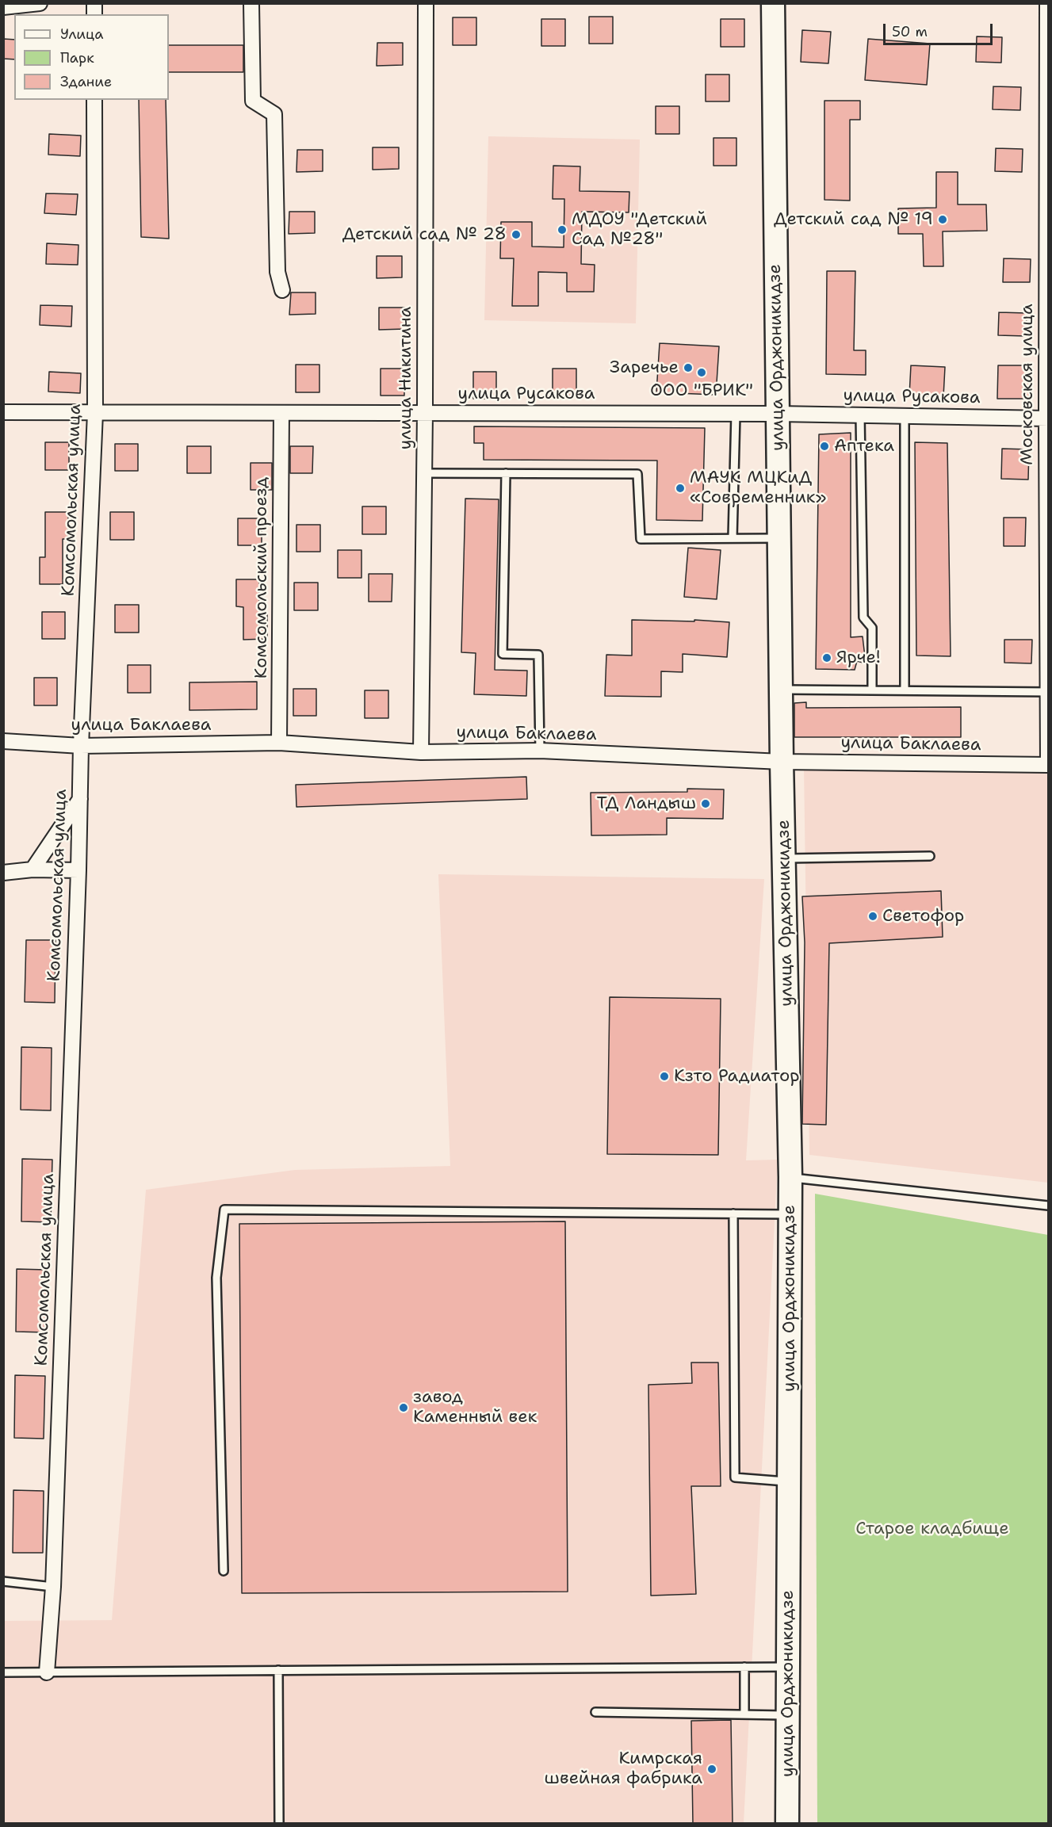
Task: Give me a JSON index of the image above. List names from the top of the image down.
{
  "streets": {
    "main road": ["улица Орджоникидзе"],
    "street": [
      "улица Никитина",
      "Московская улица",
      "улица Русакова",
      "Комсомольская улица",
      "Комсомольский проезд",
      "улица Баклаева"
    ]
  },
  "crossings": [
    ["улица Орджоникидзе", "улица Русакова"],
    ["улица Орджоникидзе", "улица Баклаева"],
    ["улица Никитина", "улица Русакова"],
    ["улица Никитина", "улица Баклаева"],
    ["Московская улица", "улица Русакова"],
    ["Московская улица", "улица Баклаева"],
    ["улица Русакова", "Комсомольская улица"],
    ["улица Русакова", "Комсомольский проезд"],
    ["Комсомольская улица", "улица Баклаева"],
    ["Комсомольский проезд", "улица Баклаева"]
  ],
  "parks": ["Старое кладбище"],
  "places": [
    "Детский сад № 19",
    "МДОУ \"Детский Сад №28\"",
    "Детский сад № 28",
    "Заречье",
    "ООО \"БРИК\"",
    "Аптека",
    "МАУК МЦКиД «Современник»",
    "Ярче!",
    "ТД Ландыш",
    "Светофор",
    "Кзто Радиатор",
    "завод Каменный век",
    "Кимрская швейная фабрика"
  ],
  "legend": ["Улица", "Парк", "Здание"],
  "scale_bar": "50 m"
}
